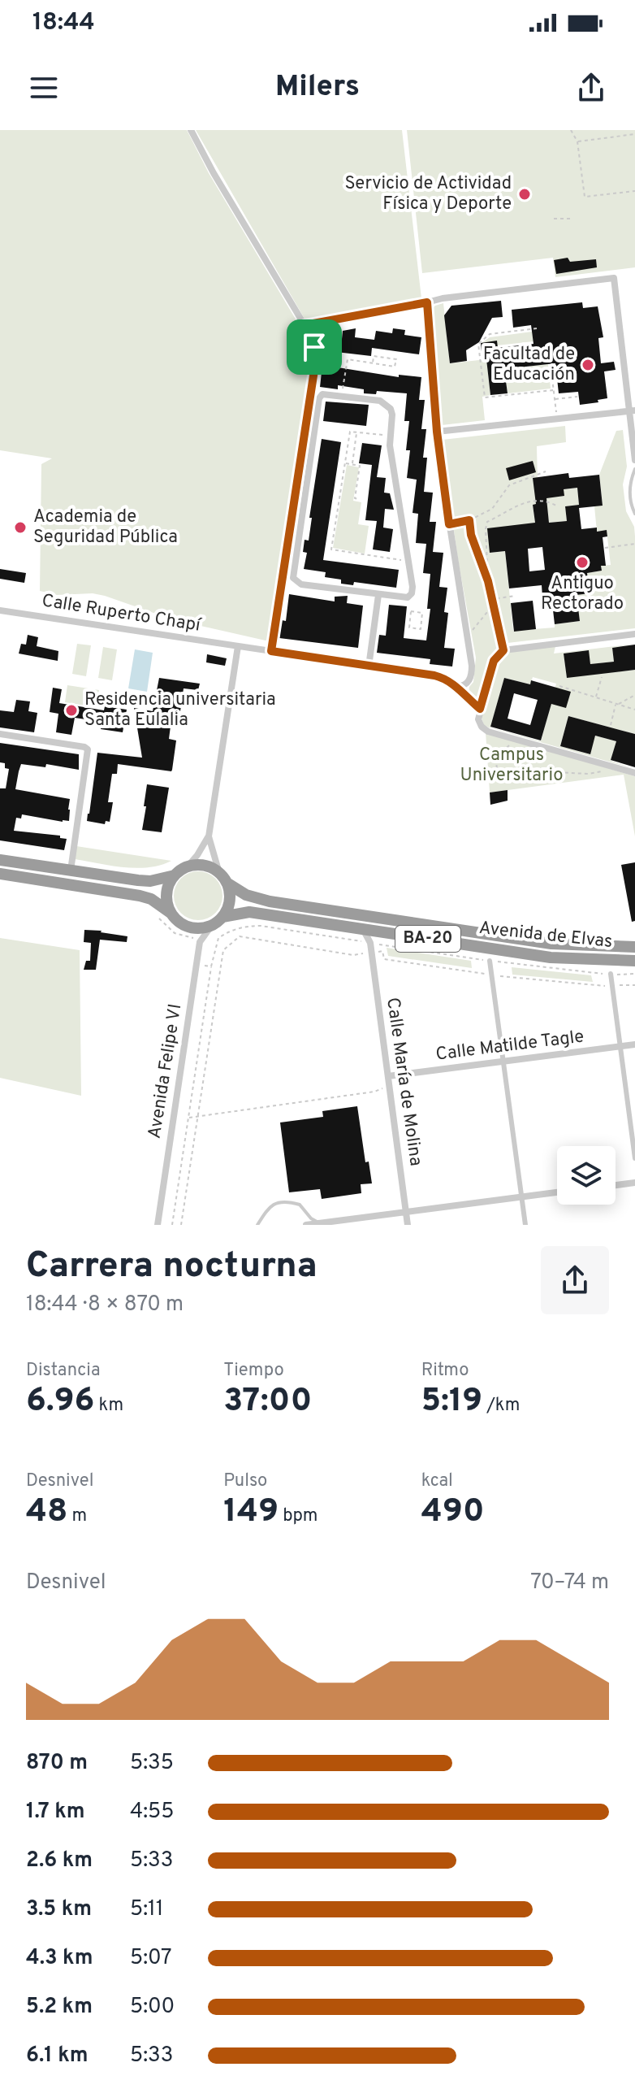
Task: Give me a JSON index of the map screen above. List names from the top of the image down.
{
  "streets": {
    "highway": ["Avenida de Elvas", "BA-20"],
    "street": [
      "Calle Ruperto Chapí",
      "Calle Matilde Tagle",
      "Avenida Felipe VI",
      "Calle María de Molina"
    ]
  },
  "crossings": [
    ["Avenida de Elvas", "Avenida Felipe VI"],
    ["Calle Matilde Tagle", "Calle María de Molina"]
  ],
  "parks": ["Campus Universitario"],
  "places": [
    "Servicio de Actividad Física y Deporte",
    "Facultad de Educación",
    "Academia de Seguridad Pública",
    "Antiguo Rectorado",
    "Residencia universitaria Santa Eulalia"
  ],
  "page": {
    "status": "18:44",
    "header": "Milers",
    "heading": ["Carrera nocturna", "18:44 · 8 × 870 m"],
    "stats": [
      ["Distancia", "6.96 km"],
      ["Tiempo", "37:00"],
      ["Ritmo", "5:19 /km"],
      ["Desnivel", "48 m"],
      ["Pulso", "149 bpm"],
      ["kcal", "490"]
    ],
    "chart": ["Desnivel", "70–74 m"],
    "list": [
      {
        "name": "870 m",
        "note": "5:35"
      },
      {
        "name": "1.7 km",
        "note": "4:55"
      },
      {
        "name": "2.6 km",
        "note": "5:33"
      },
      {
        "name": "3.5 km",
        "note": "5:11"
      },
      {
        "name": "4.3 km",
        "note": "5:07"
      },
      {
        "name": "5.2 km",
        "note": "5:00"
      },
      {
        "name": "6.1 km",
        "note": "5:33"
      }
    ]
  }
}
